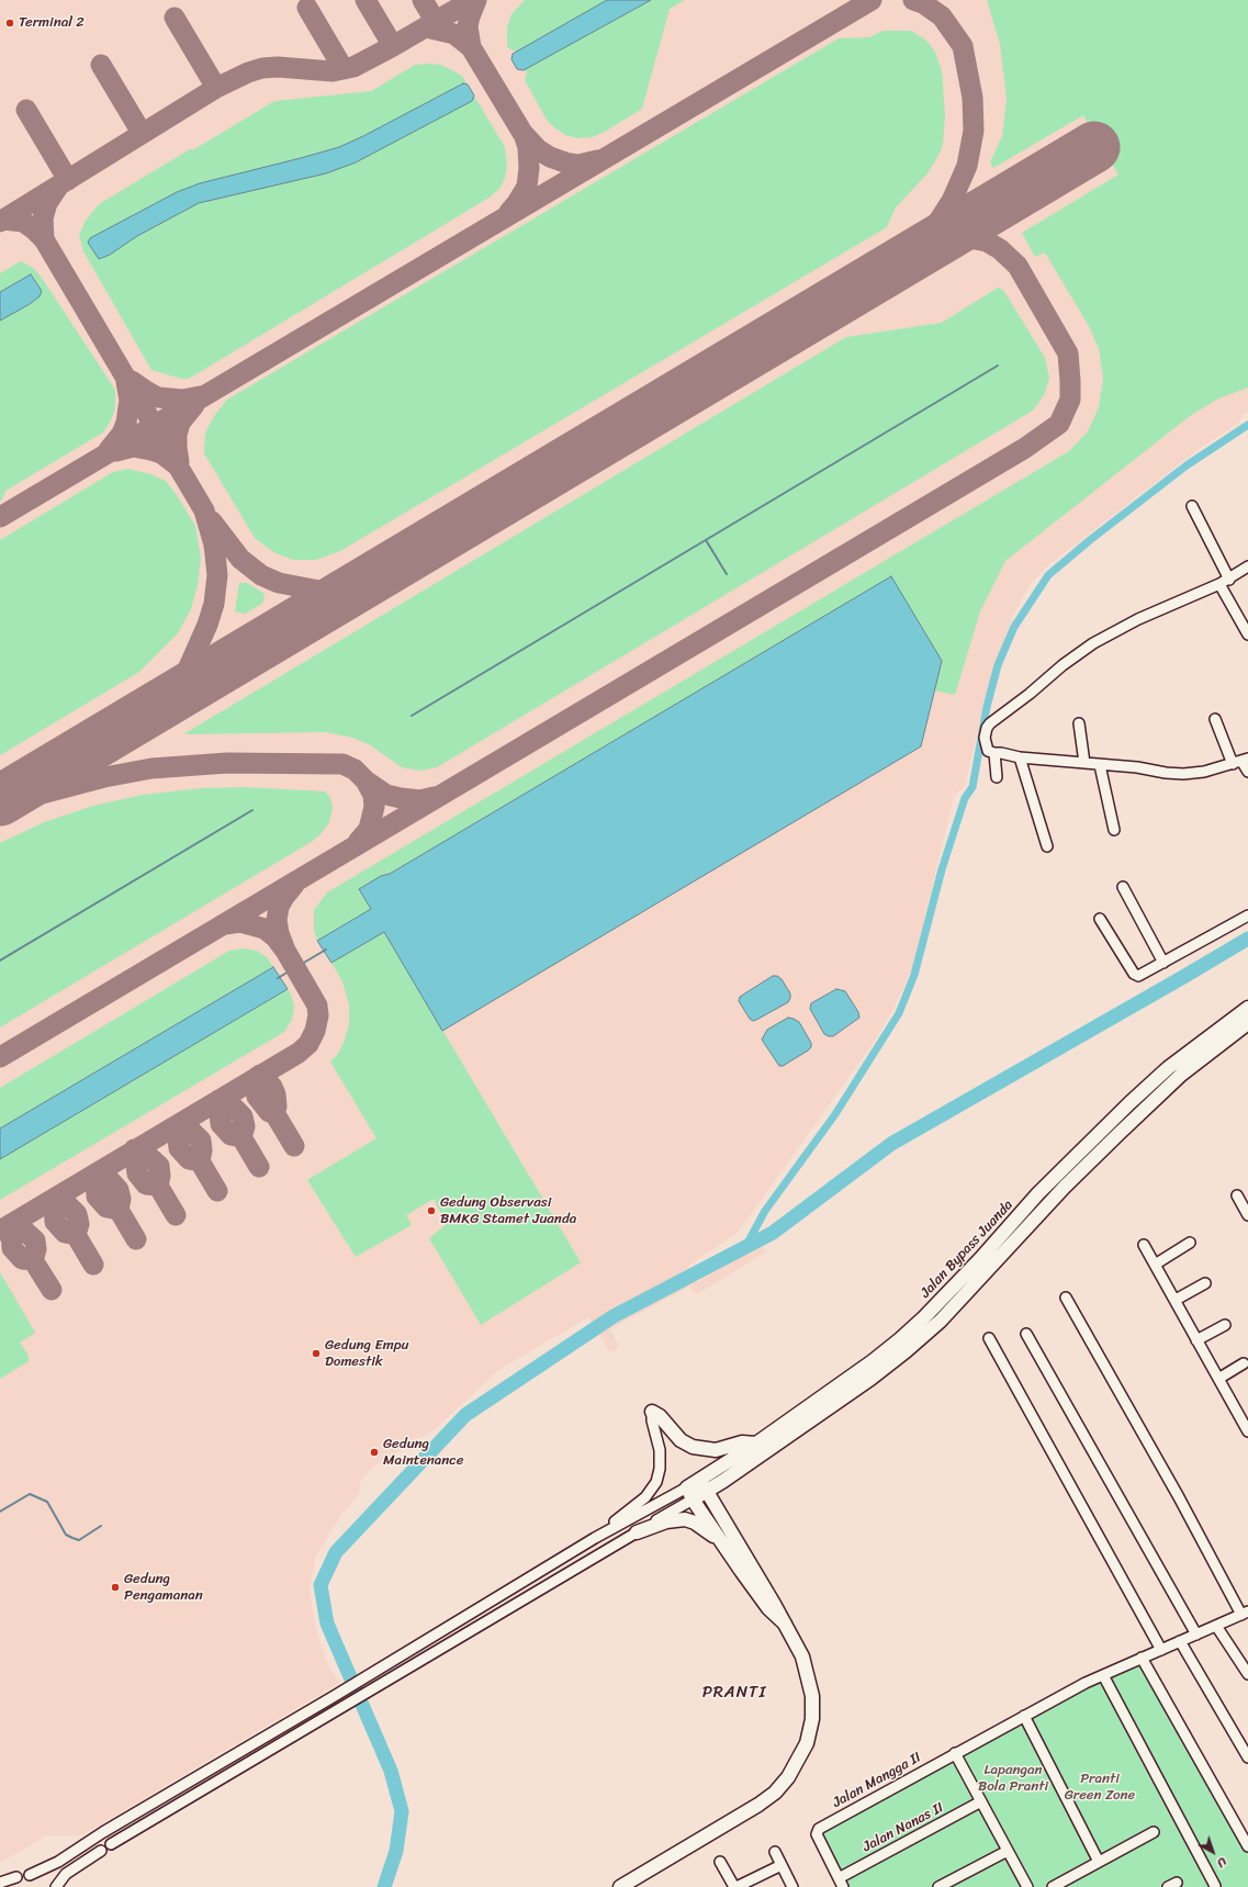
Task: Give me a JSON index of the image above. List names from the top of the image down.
{
  "streets": {
    "main road": ["Jalan Bypass Juanda"],
    "street": ["Jalan Mangga II", "Jalan Nanas II"]
  },
  "crossings": [
    ["Jalan Mangga II", "Jalan Nanas II"]
  ],
  "districts": ["PRANTI"],
  "parks": ["Lapangan Bola Pranti", "Pranti Green Zone"],
  "places": [
    "Terminal 2",
    "Gedung Observasi BMKG Stamet Juanda",
    "Gedung Empu Domestik",
    "Gedung Maintenance",
    "Gedung Pengamanan"
  ],
  "north": "bottom right"
}
